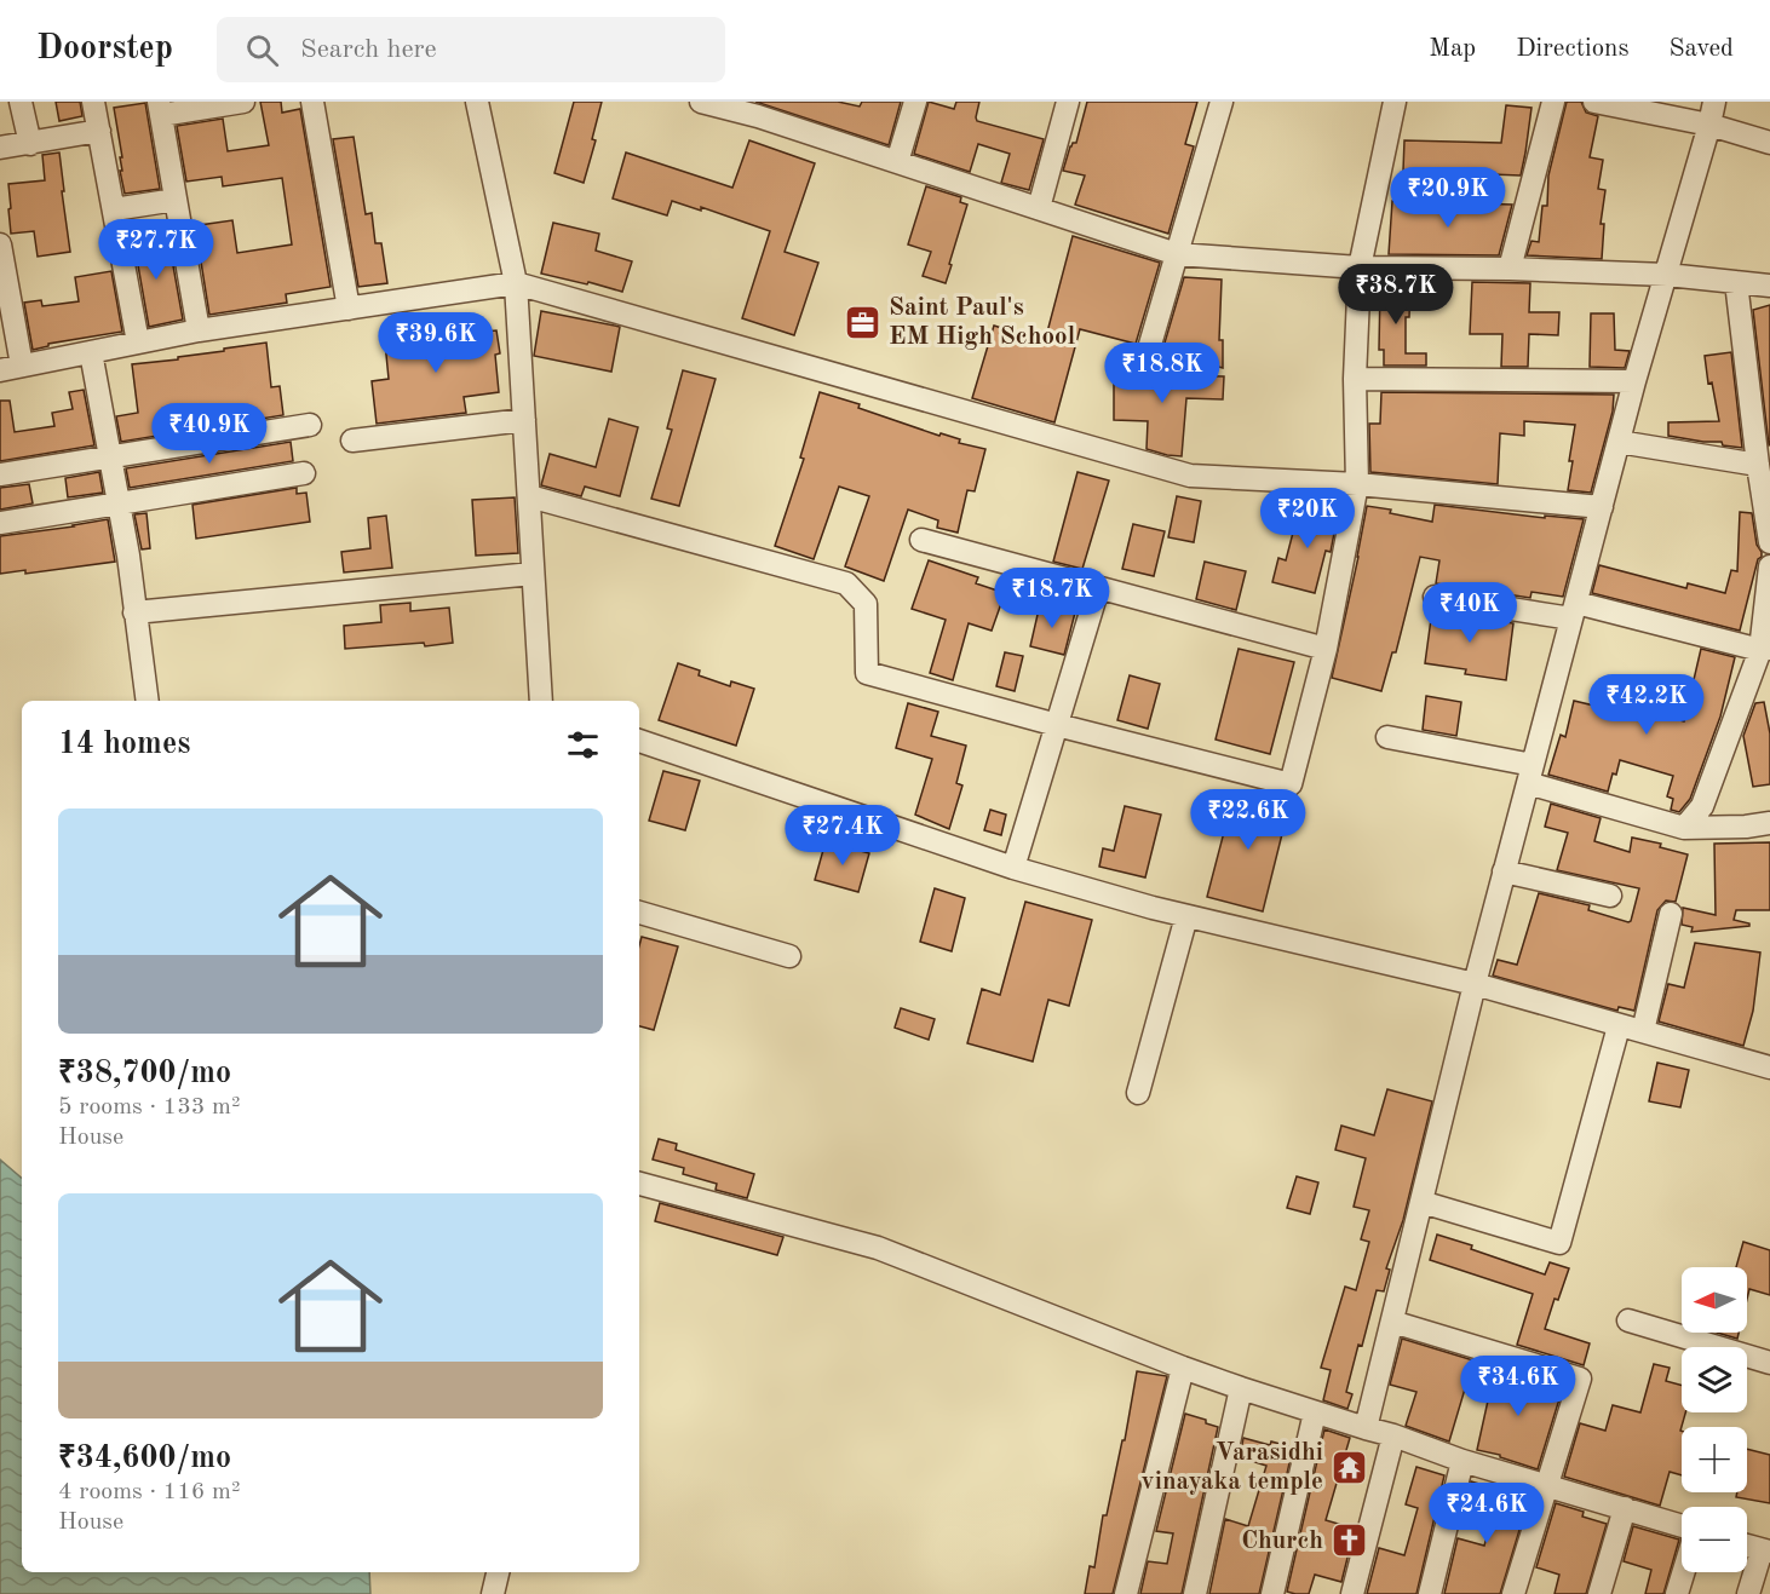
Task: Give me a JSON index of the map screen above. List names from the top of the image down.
{
  "places": {
    "office": ["Saint Paul's EM High School"],
    "temple": ["Varasidhi vinayaka temple"],
    "church": ["Church"]
  },
  "north": "left",
  "page": {
    "header": "Doorstep",
    "search": "Search here",
    "nav": ["Map", "Directions", "Saved"],
    "price": [
      "₹20.9K",
      "₹27.7K",
      "₹38.7K",
      "₹39.6K",
      "₹18.8K",
      "₹40.9K",
      "₹20K",
      "₹18.7K",
      "₹40K",
      "₹42.2K",
      "₹22.6K",
      "₹27.4K",
      "₹34.6K",
      "₹24.6K"
    ],
    "heading": "14 homes",
    "list": [
      {
        "name": "₹38,700/mo",
        "note": "5 rooms · 133 m² · House"
      },
      {
        "name": "₹34,600/mo",
        "note": "4 rooms · 116 m² · House"
      }
    ],
    "map_buttons": ["+", "−"]
  }
}
